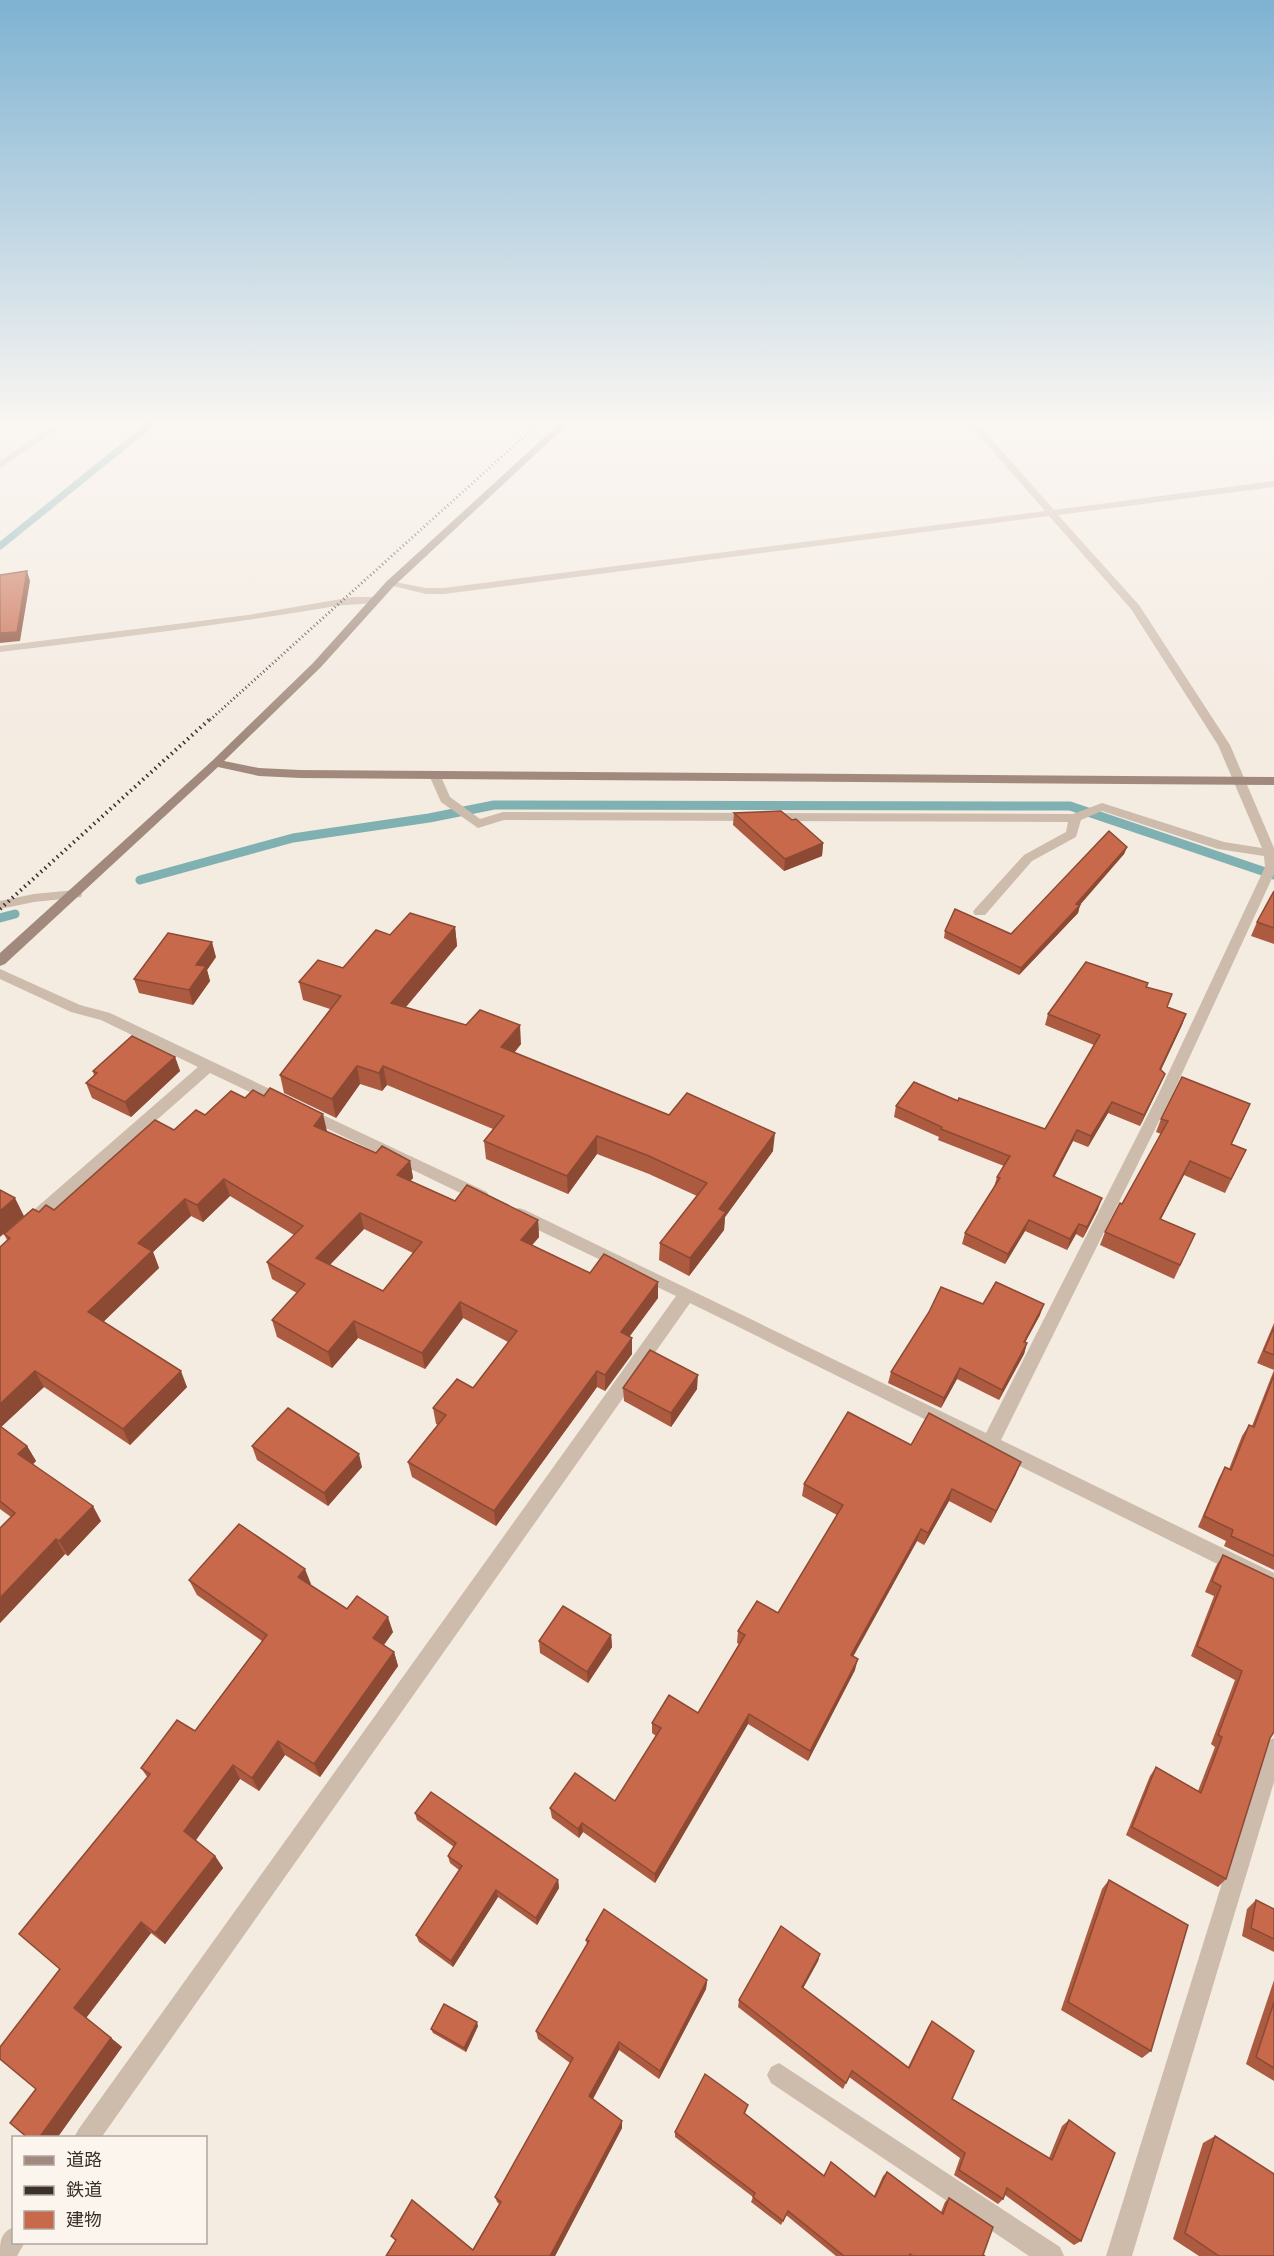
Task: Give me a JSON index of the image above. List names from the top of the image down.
{
  "legend": ["道路", "鉄道", "建物"]
}
